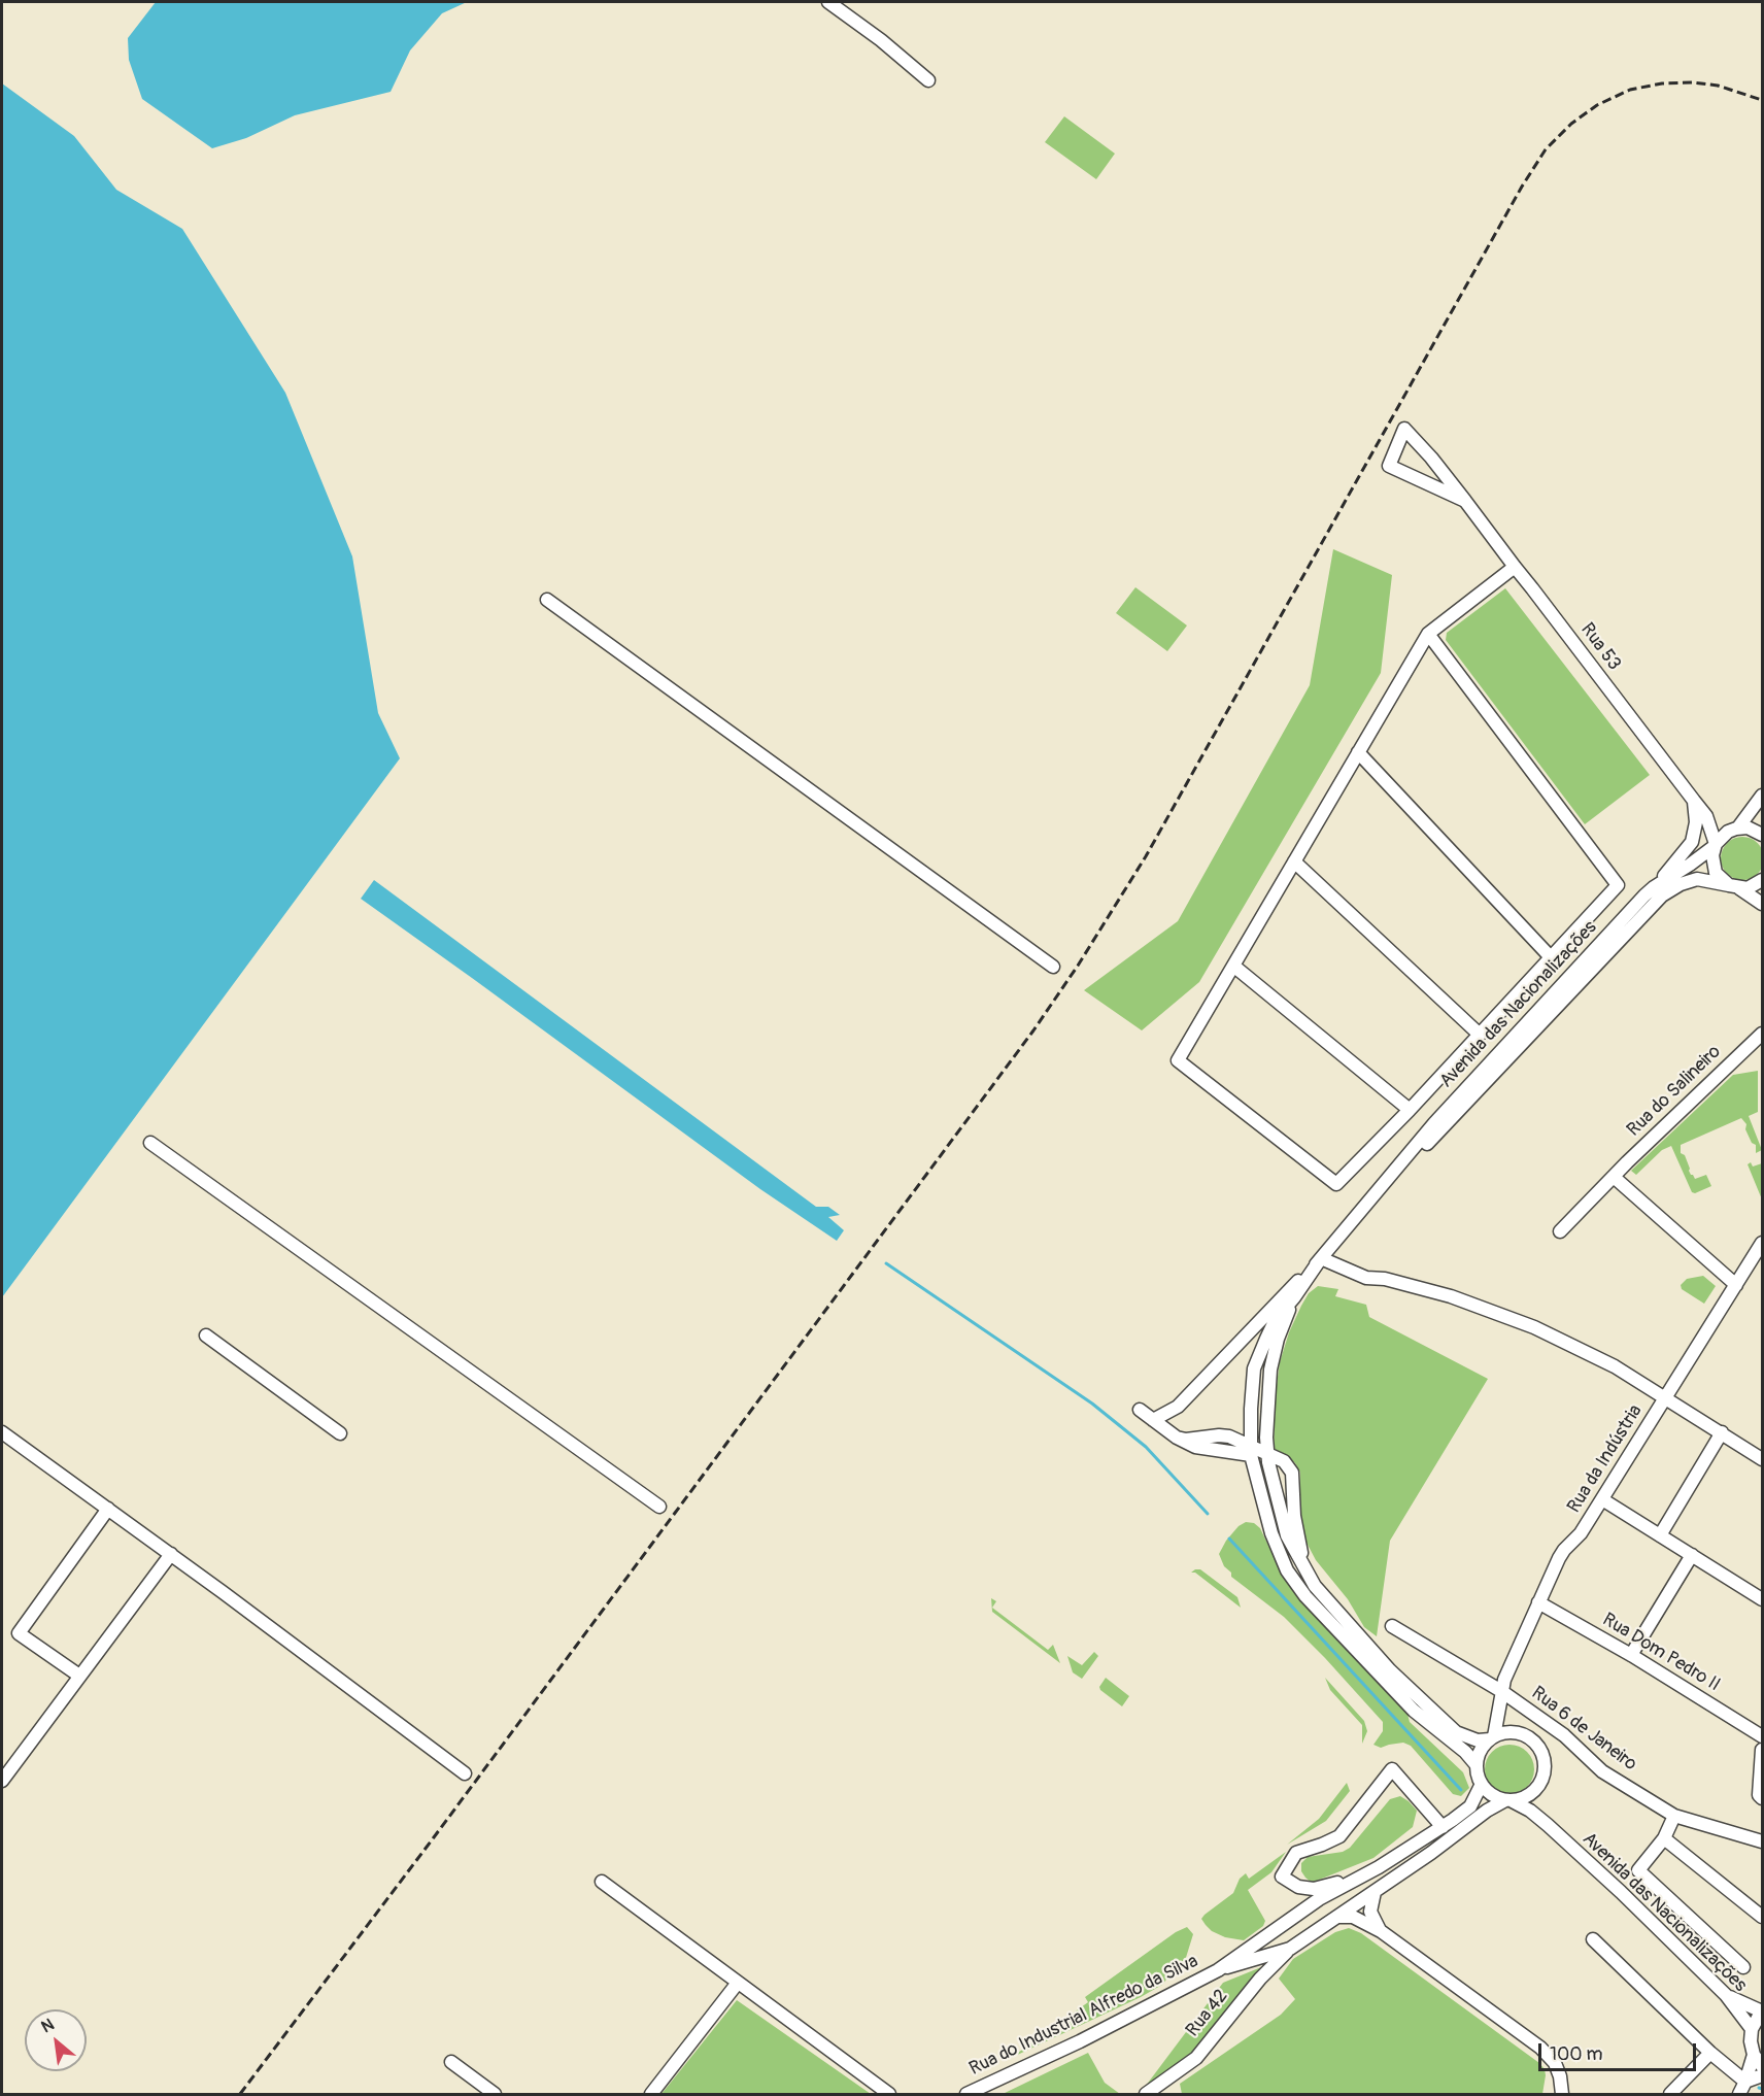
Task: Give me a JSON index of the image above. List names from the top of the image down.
{
  "streets": {
    "street": [
      "Rua 53",
      "Avenida das Nacionalizações",
      "Rua do Salineiro",
      "Rua da Indústria",
      "Rua Dom Pedro II",
      "Rua 6 de Janeiro",
      "Rua 42",
      "Rua do Industrial Alfredo da Silva"
    ]
  },
  "crossings": [
    ["Rua 53", "Avenida das Nacionalizações"],
    ["Avenida das Nacionalizações", "Rua da Indústria"],
    ["Rua da Indústria", "Rua Dom Pedro II"],
    ["Rua da Indústria", "Rua 6 de Janeiro"]
  ],
  "scale_bar": "100 m",
  "north": "top left"
}
